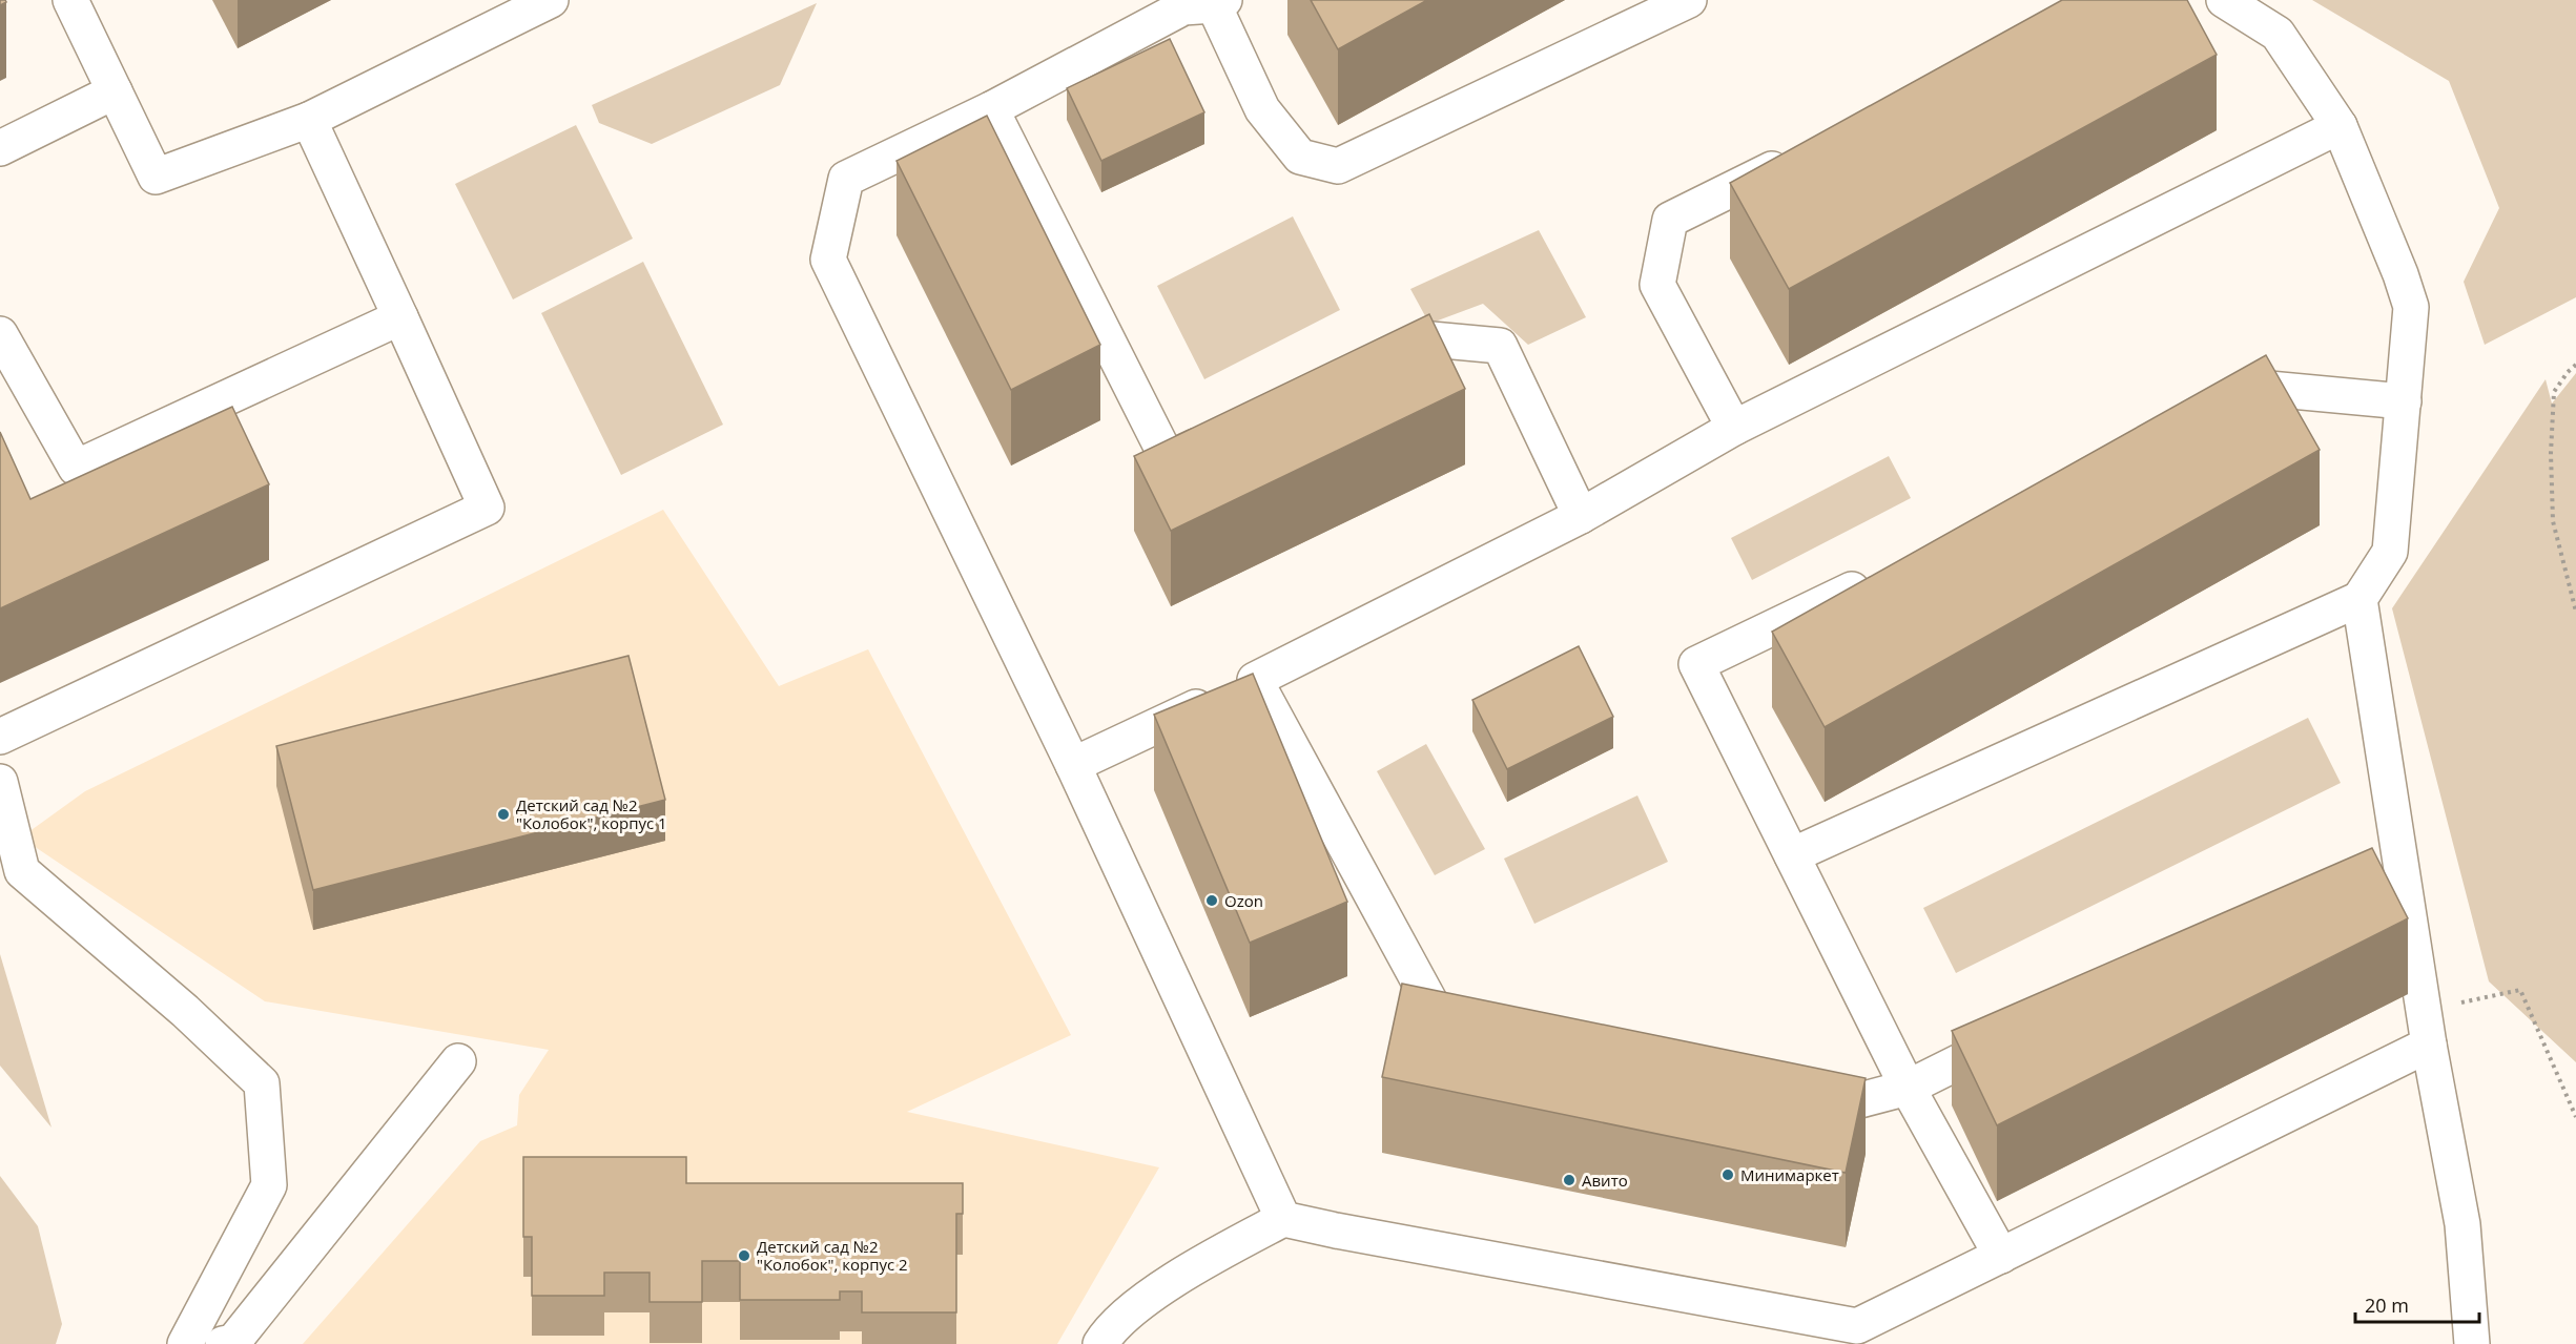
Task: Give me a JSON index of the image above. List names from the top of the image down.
{
  "places": [
    "Детский сад №2 \"Колобок\", корпус 1",
    "Ozon",
    "Минимаркет",
    "Авито",
    "Детский сад №2 \"Колобок\", корпус 2"
  ],
  "scale_bar": "20 m"
}
